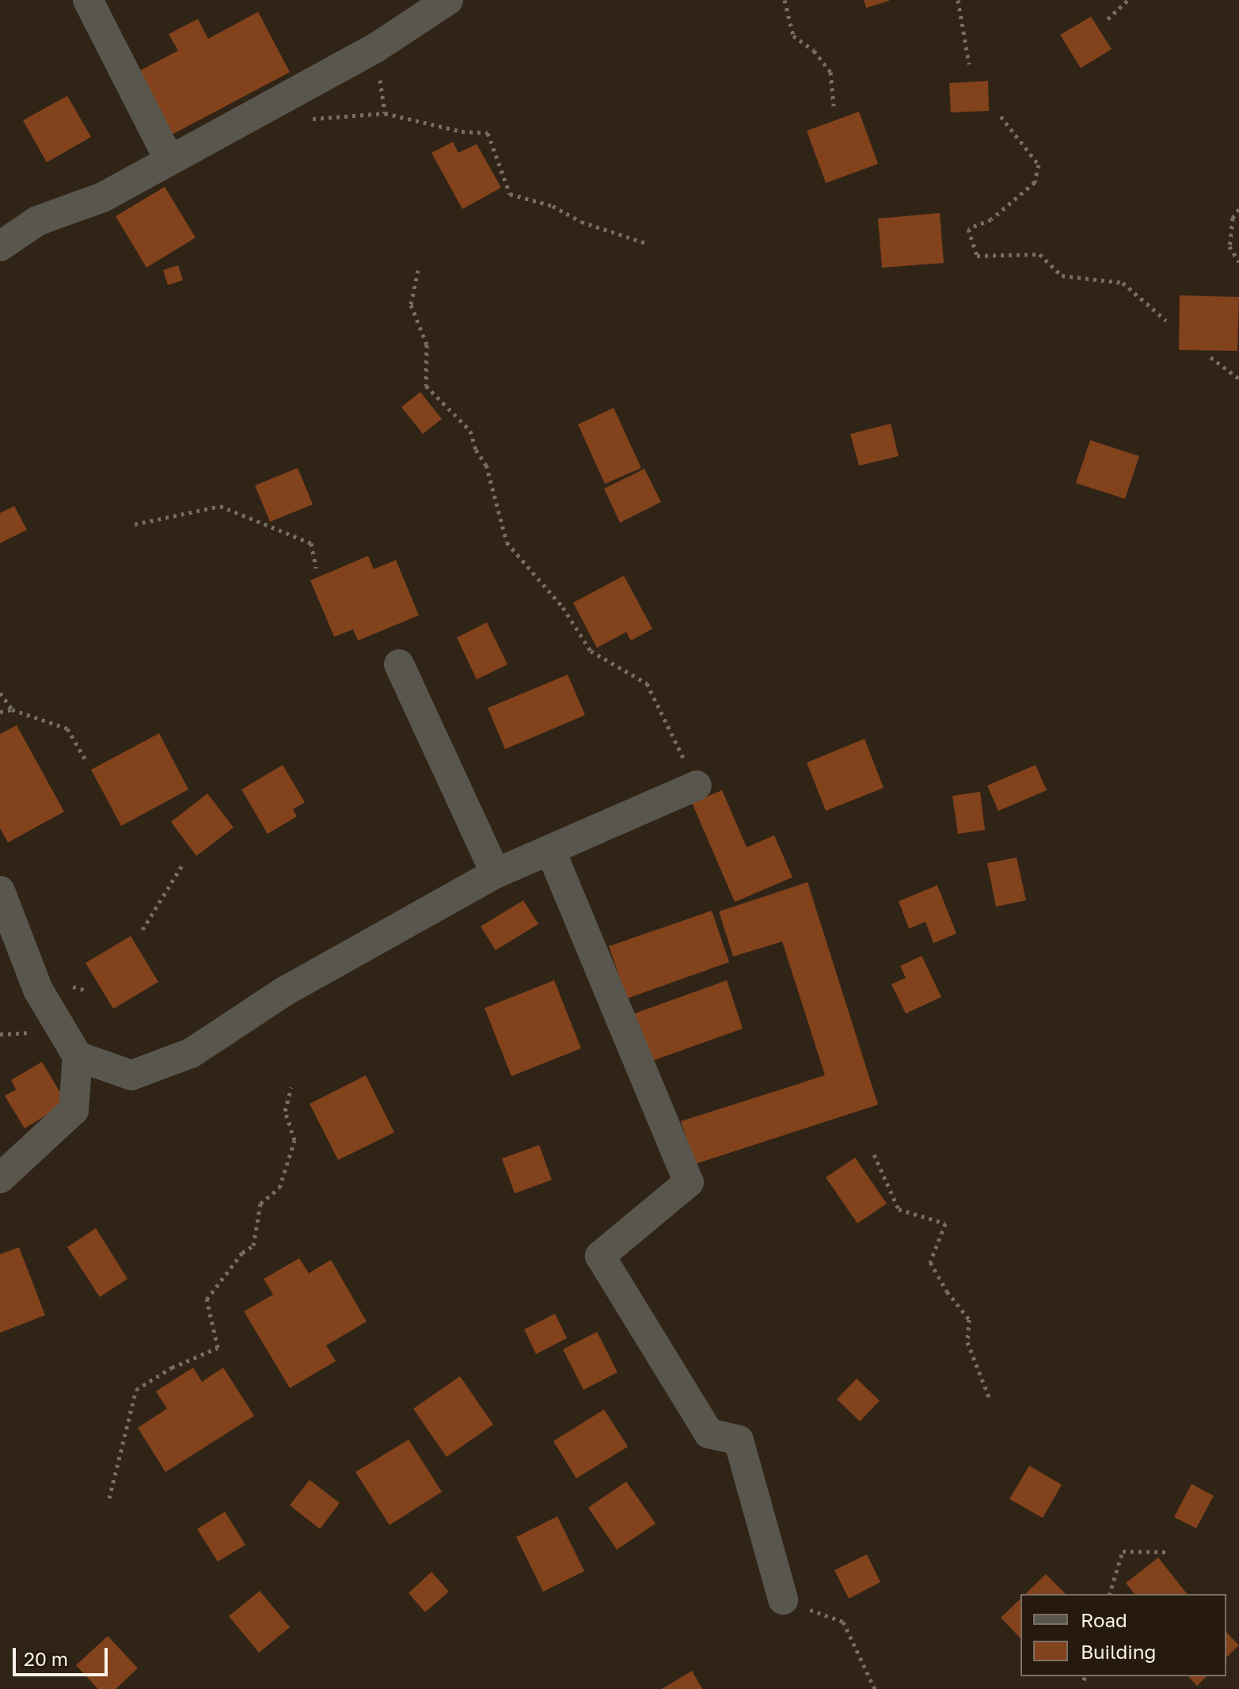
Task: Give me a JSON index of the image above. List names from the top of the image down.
{
  "legend": ["Road", "Building"],
  "scale_bar": "20 m"
}
